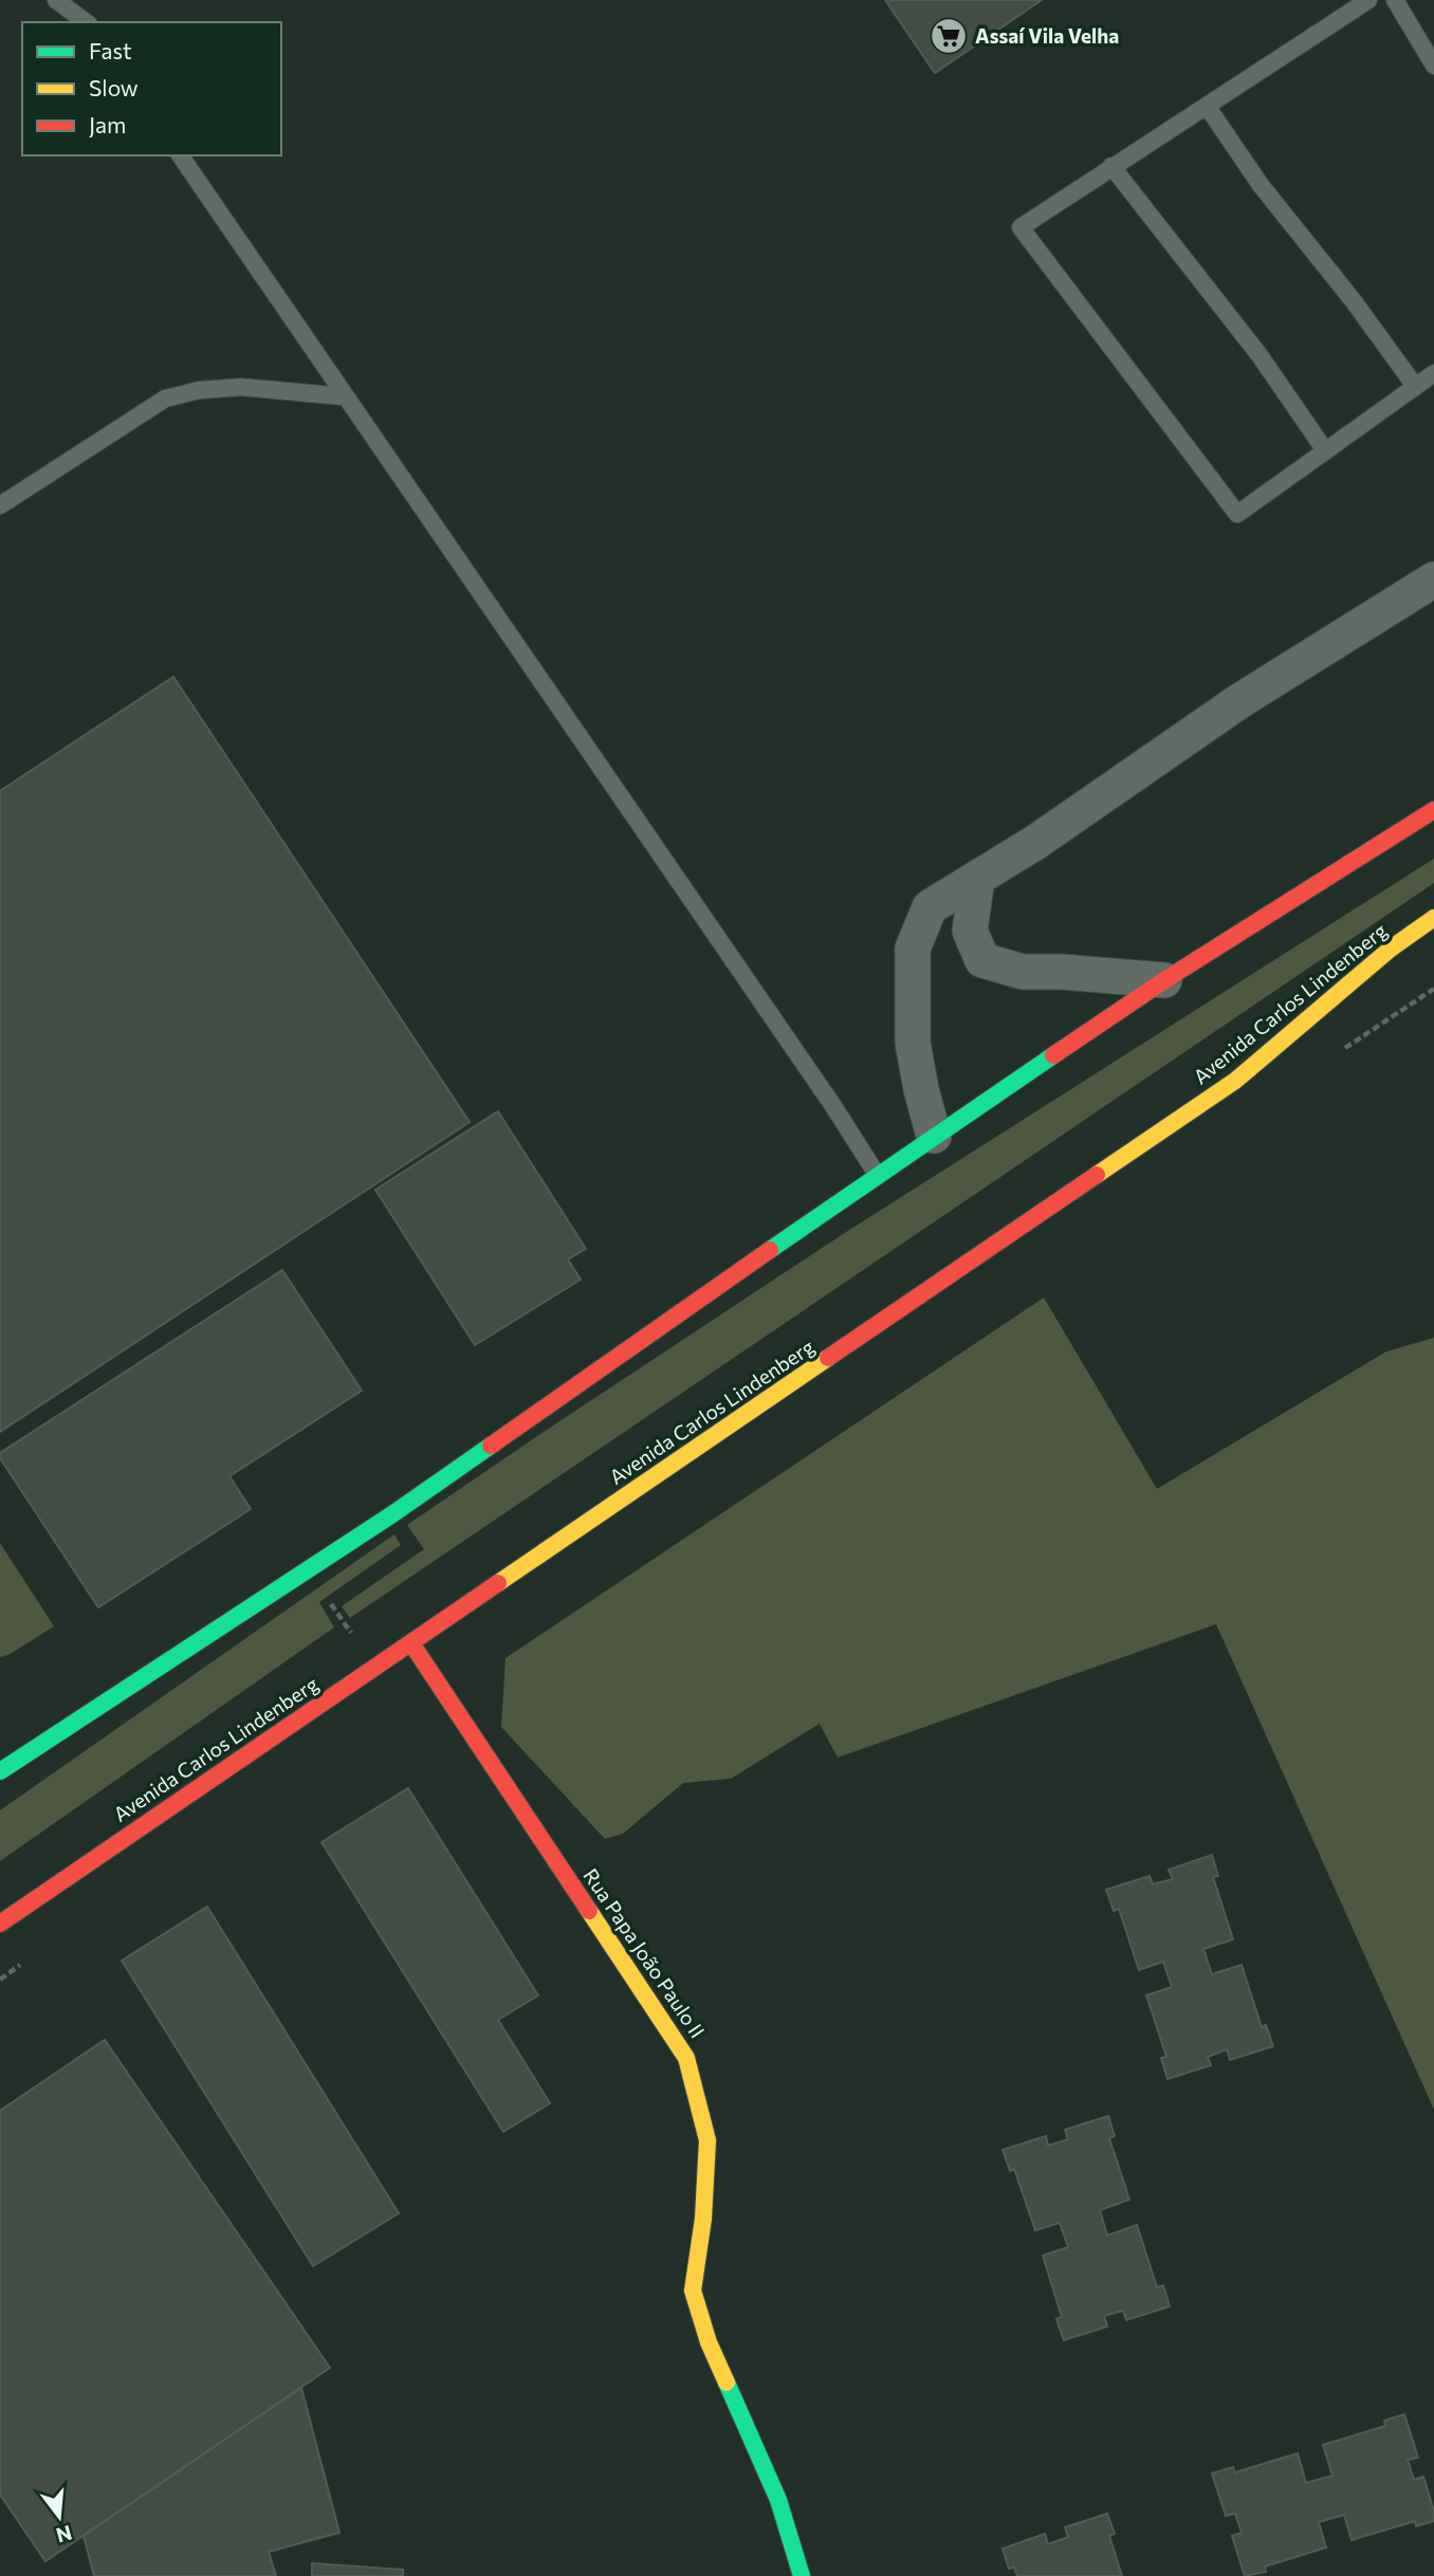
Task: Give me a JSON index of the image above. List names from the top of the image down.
{
  "streets": {
    "main road": ["Avenida Carlos Lindenberg", "Rua Papa João Paulo II"]
  },
  "crossings": [
    ["Avenida Carlos Lindenberg", "Rua Papa João Paulo II"]
  ],
  "places": {
    "supermarket": ["Assaí Vila Velha"]
  },
  "legend": ["Fast", "Slow", "Jam"],
  "north": "bottom"
}
